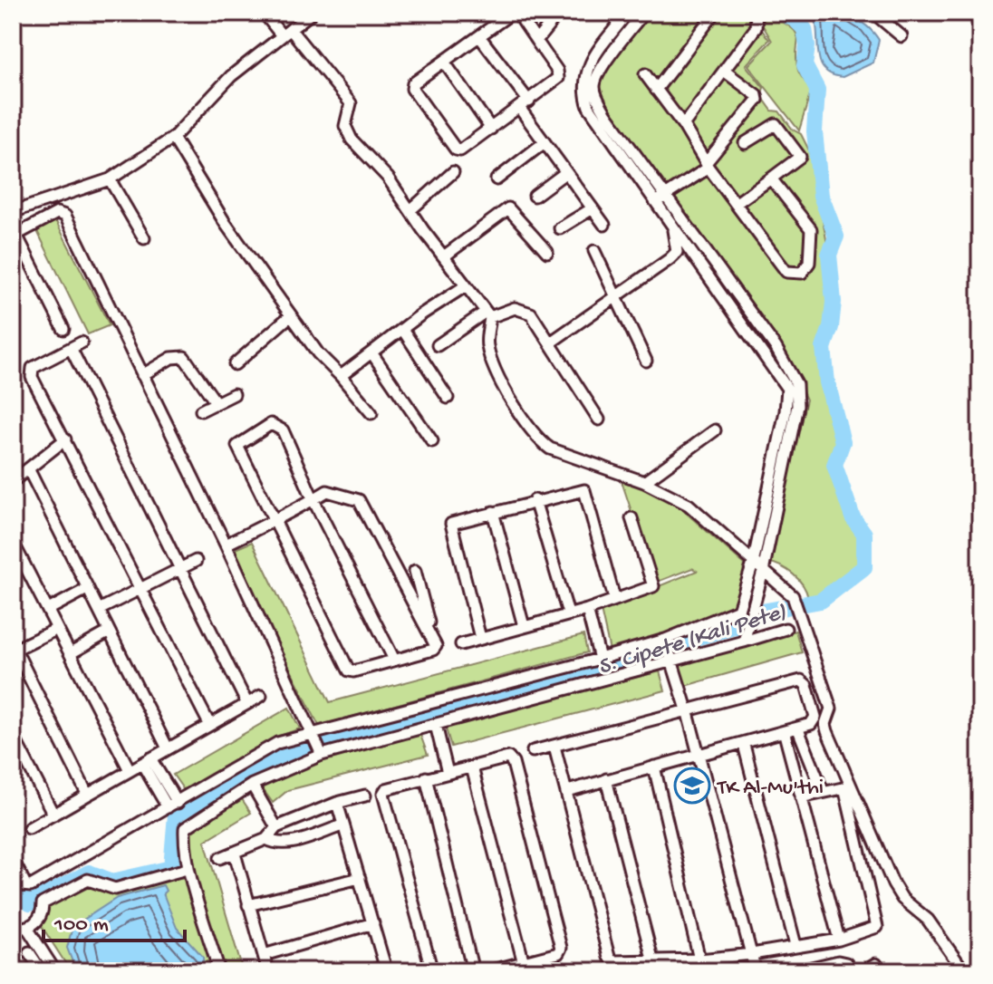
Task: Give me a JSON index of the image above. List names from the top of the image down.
{
  "water": ["S. Cipete (Kali Pete)"],
  "places": {
    "school or university": ["TK Al-Mu'thi"]
  },
  "scale_bar": "100 m"
}
